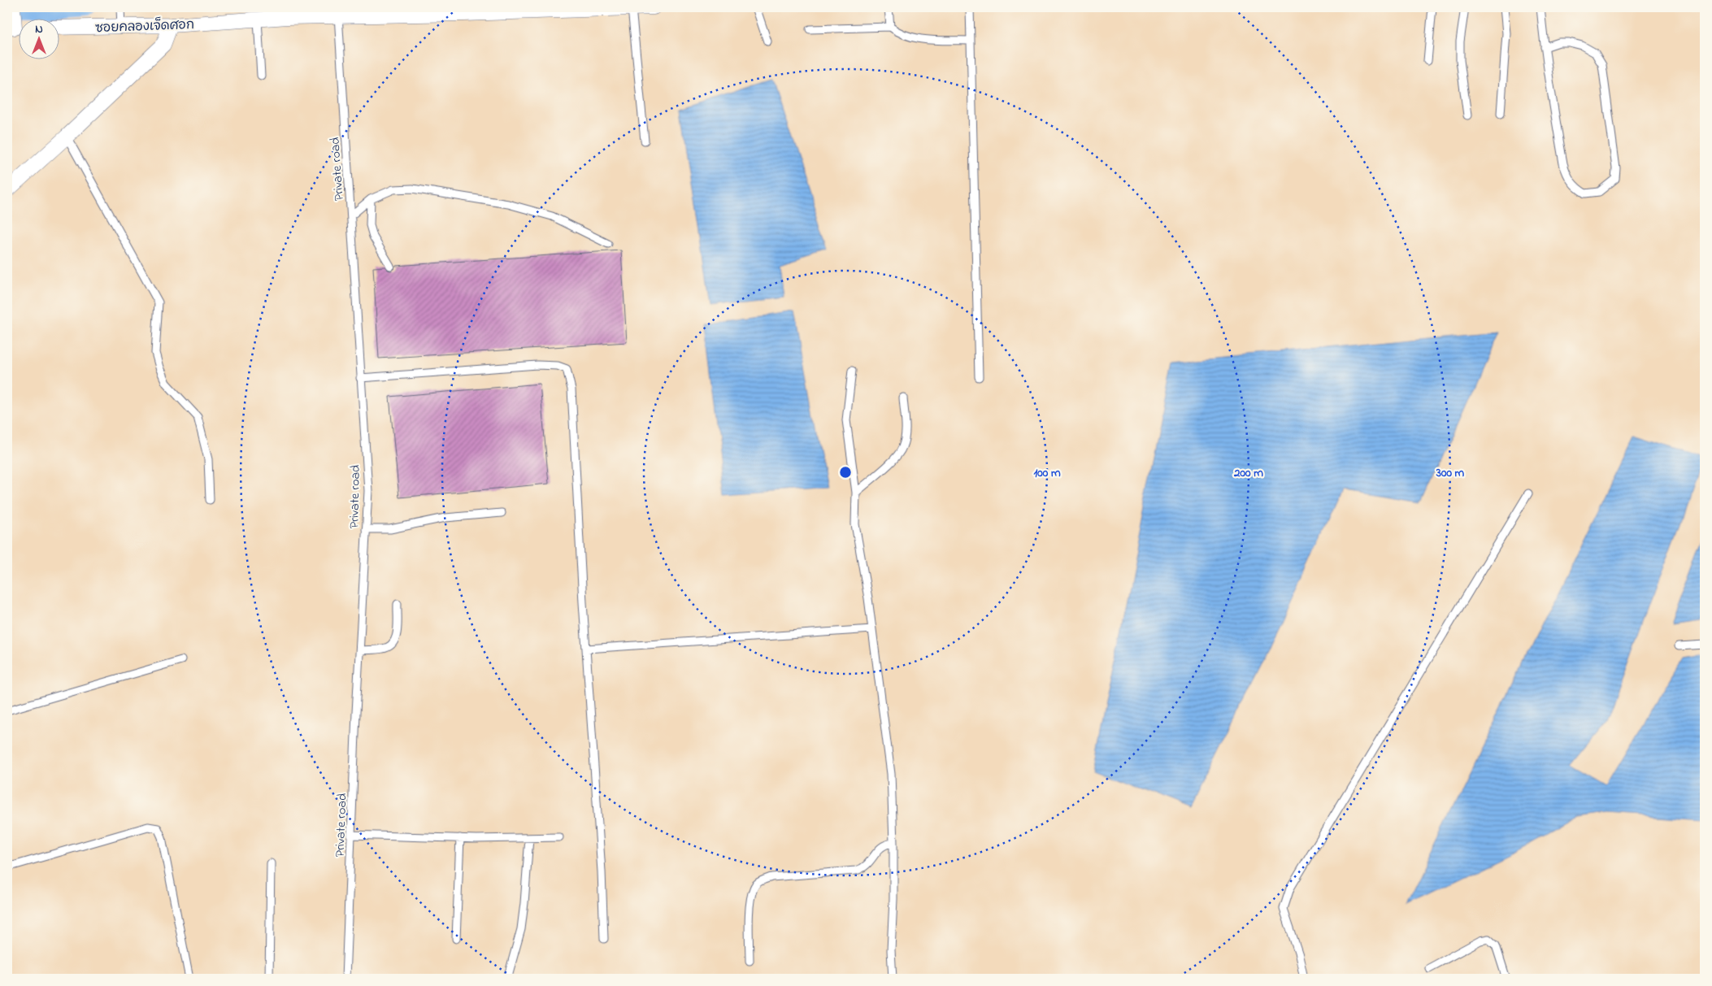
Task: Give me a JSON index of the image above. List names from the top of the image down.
{
  "streets": {
    "street": ["ซอยคลองเจ็ดศอก"],
    "lane": ["Private road"]
  },
  "crossings": [
    ["ซอยคลองเจ็ดศอก", "Private road"]
  ],
  "north": "top",
  "rings": ["100 m", "200 m", "300 m"]
}
